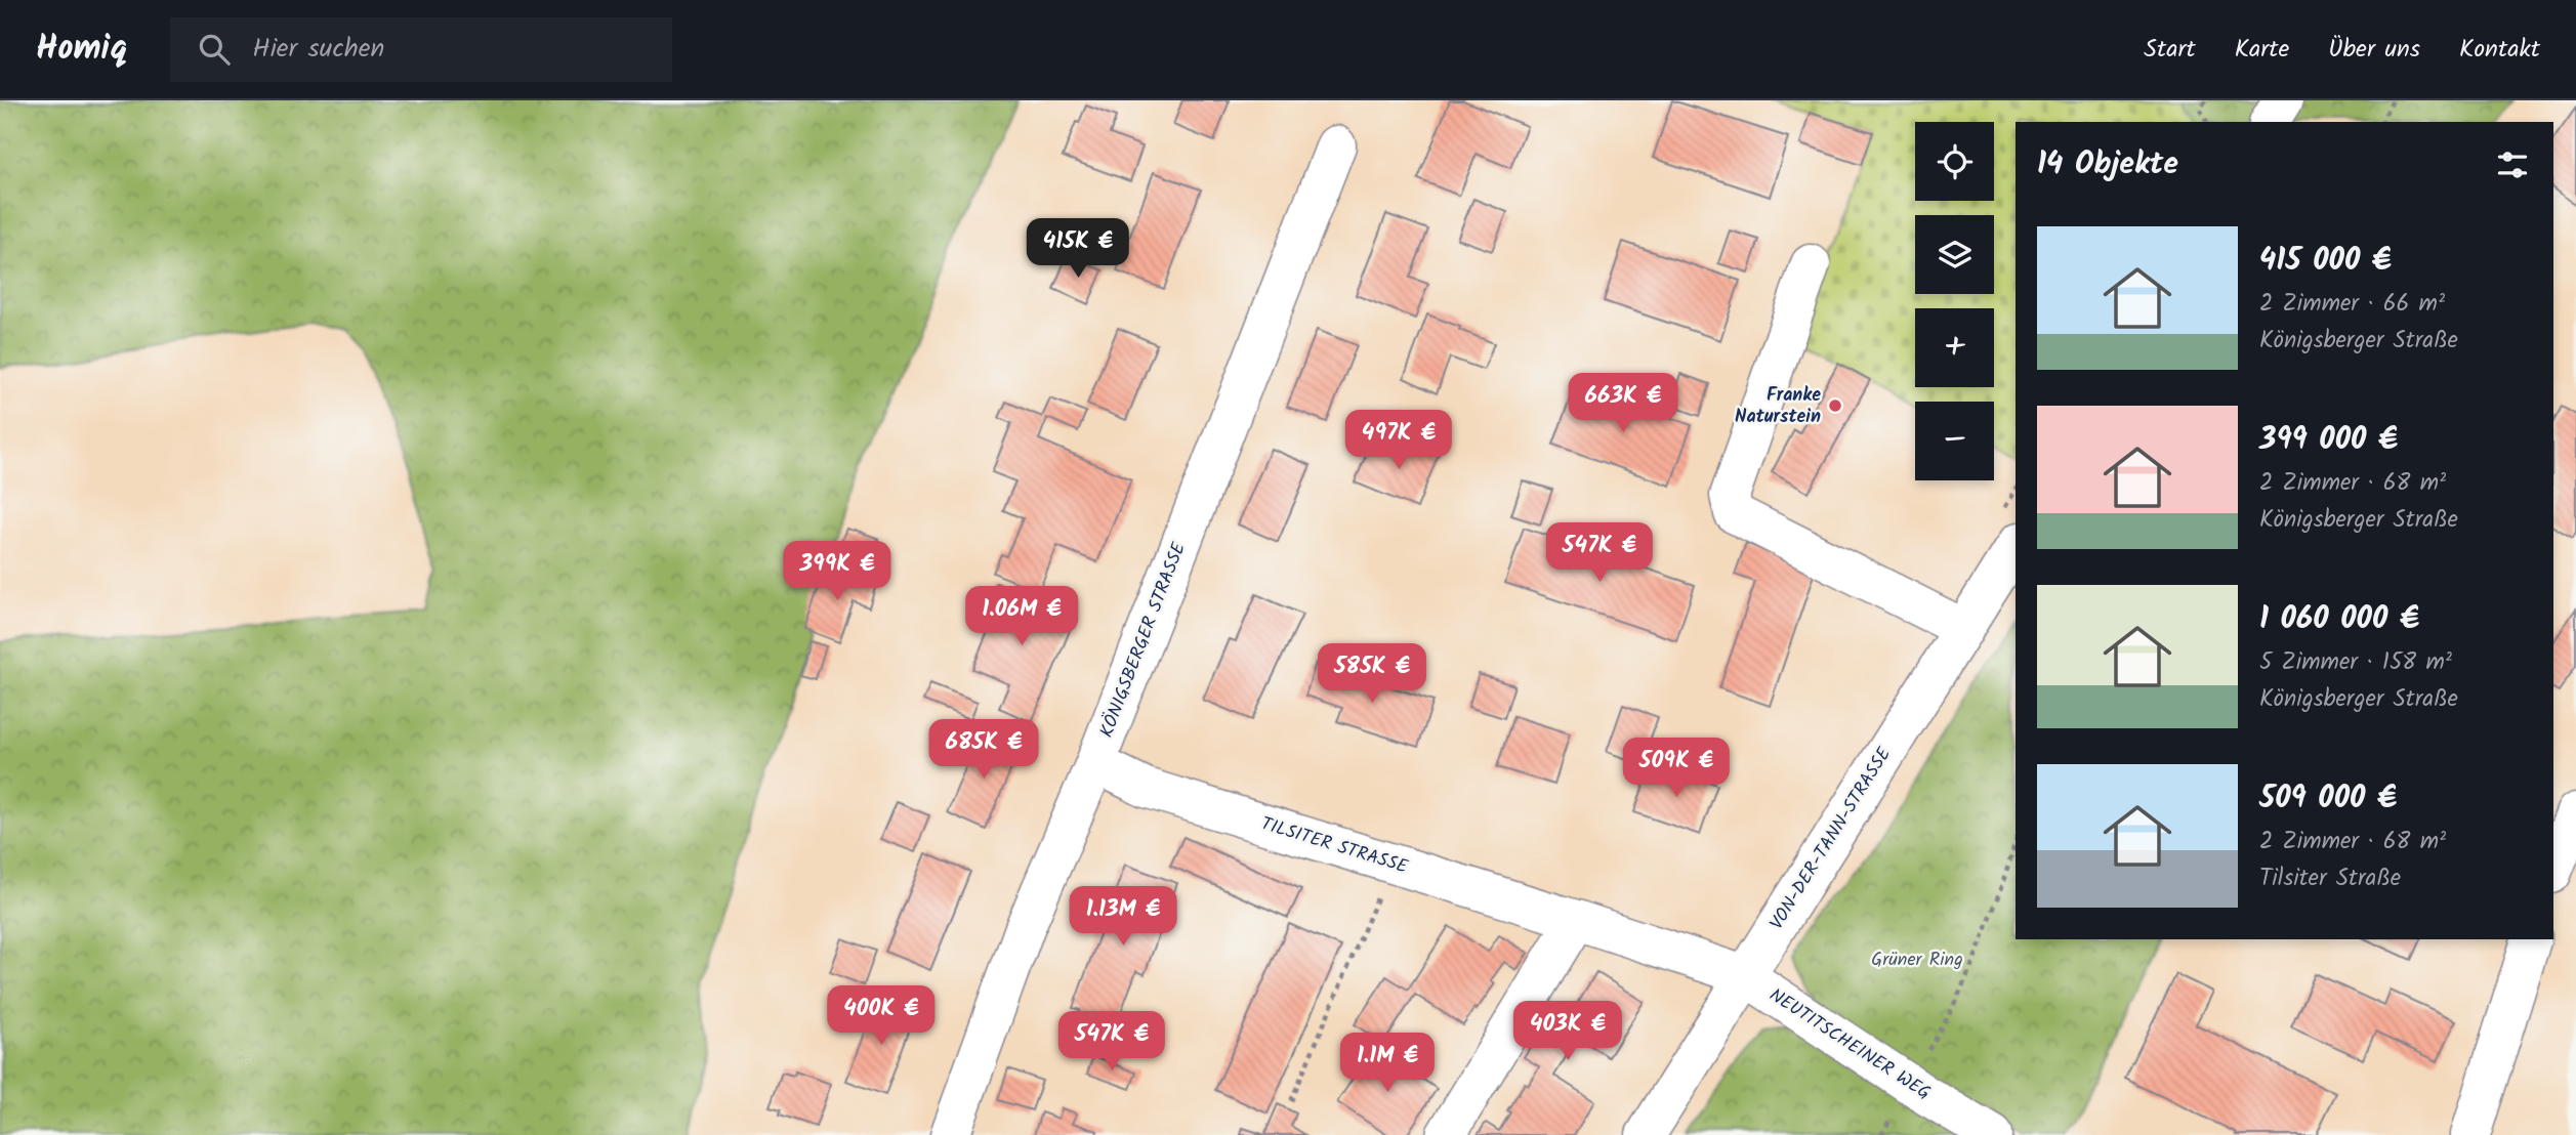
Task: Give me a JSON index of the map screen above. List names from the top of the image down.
{
  "streets": {
    "street": [
      "KÖNIGSBERGER STRASSE",
      "VON-DER-TANN-STRASSE",
      "TILSITER STRASSE",
      "NEUTITSCHEINER WEG"
    ]
  },
  "crossings": [
    ["KÖNIGSBERGER STRASSE", "TILSITER STRASSE"],
    ["VON-DER-TANN-STRASSE", "TILSITER STRASSE"],
    ["VON-DER-TANN-STRASSE", "NEUTITSCHEINER WEG"],
    ["TILSITER STRASSE", "NEUTITSCHEINER WEG"]
  ],
  "parks": ["Grüner Ring"],
  "places": ["Franke Naturstein"],
  "page": {
    "header": "Homiq",
    "search": "Hier suchen",
    "nav": [
      "Start",
      "Karte",
      "Über uns",
      "Kontakt"
    ],
    "map_buttons": ["+", "−"],
    "heading": "14 Objekte",
    "list": [
      {
        "name": "415 000 €",
        "note": "2 Zimmer · 66 m² · Königsberger Straße"
      },
      {
        "name": "399 000 €",
        "note": "2 Zimmer · 68 m² · Königsberger Straße"
      },
      {
        "name": "1 060 000 €",
        "note": "5 Zimmer · 158 m² · Königsberger Straße"
      },
      {
        "name": "509 000 €",
        "note": "2 Zimmer · 68 m² · Tilsiter Straße"
      }
    ],
    "price": [
      "415K €",
      "663K €",
      "497K €",
      "547K €",
      "399K €",
      "1.06M €",
      "585K €",
      "685K €",
      "509K €",
      "1.13M €",
      "400K €",
      "403K €",
      "547K €",
      "1.1M €"
    ]
  }
}
